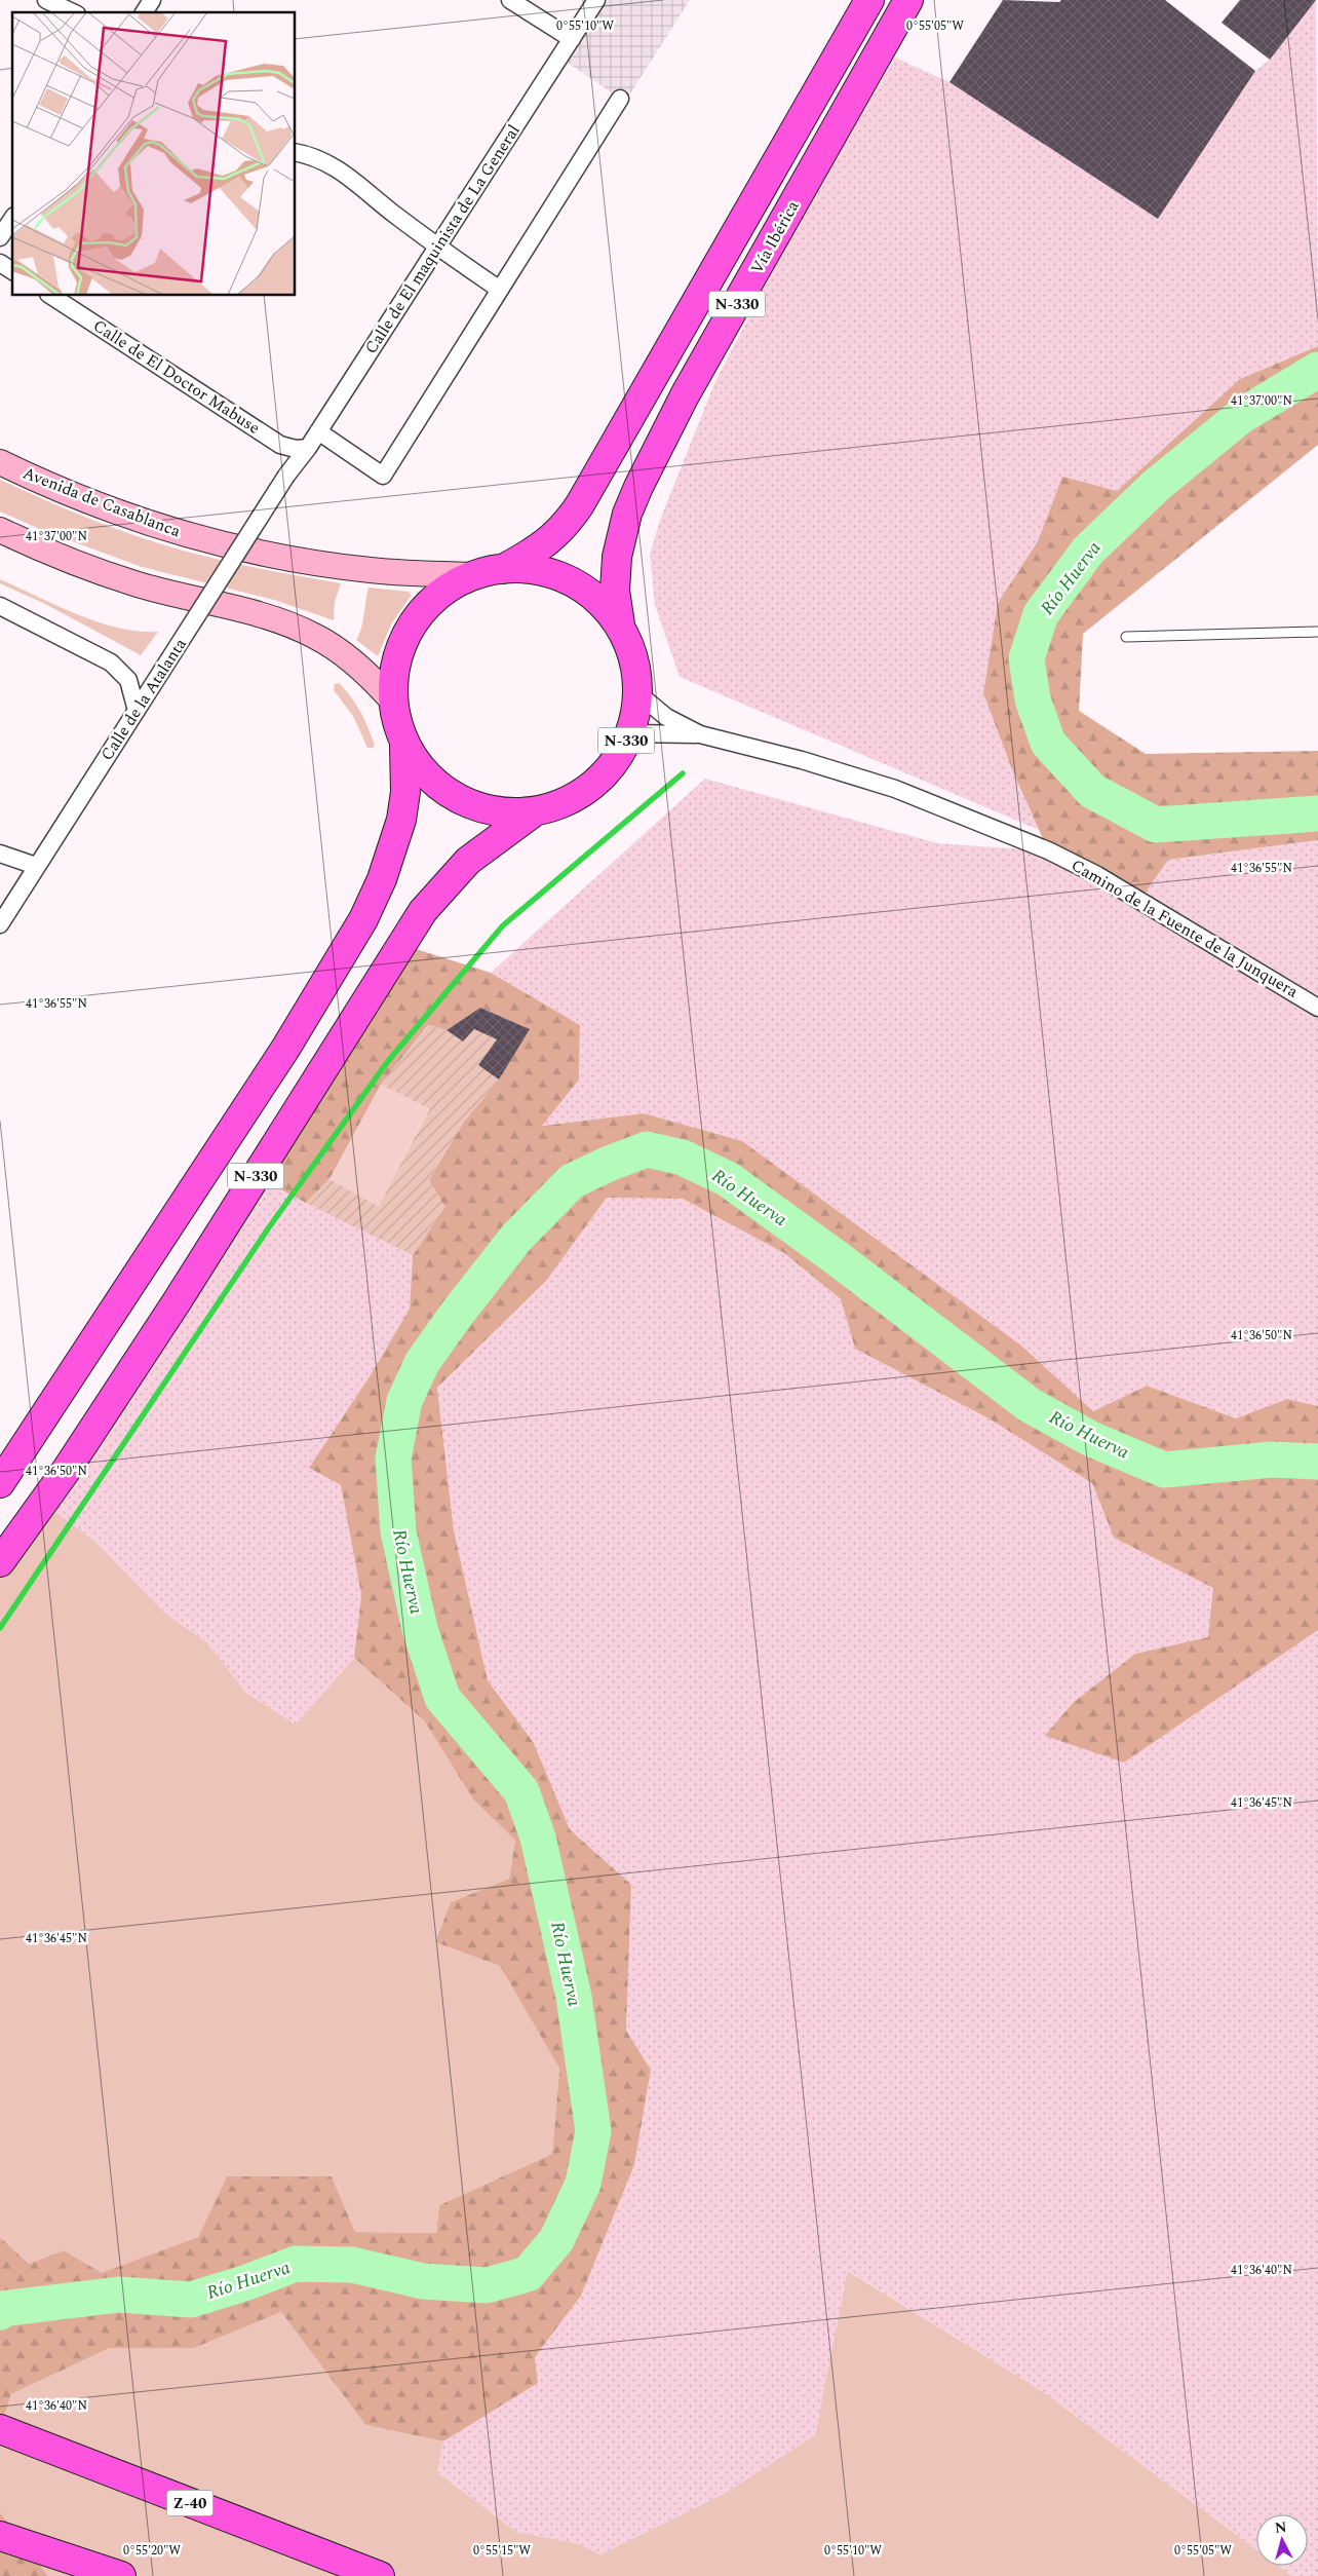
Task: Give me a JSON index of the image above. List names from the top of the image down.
{
  "streets": {
    "highway": ["Vía Ibérica", "N-330", "Z-40"],
    "main road": ["Avenida de Casablanca"],
    "street": [
      "Calle de El maquinista de La General",
      "Calle de El Doctor Mabuse",
      "Calle de la Atalanta",
      "Camino de la Fuente de la Junquera"
    ]
  },
  "crossings": [
    ["Vía Ibérica", "N-330"],
    ["Calle de El maquinista de La General", "Calle de El Doctor Mabuse"],
    ["Calle de El maquinista de La General", "Calle de la Atalanta"],
    ["N-330", "Avenida de Casablanca"],
    ["N-330", "Camino de la Fuente de la Junquera"]
  ],
  "water": ["Río Huerva"],
  "north": "top",
  "coordinates": [
    "0°55'10\"W",
    "0°55'05\"W",
    "41°37'00\"N",
    "41°36'55\"N",
    "41°36'50\"N",
    "41°36'45\"N",
    "41°36'40\"N",
    "0°55'20\"W",
    "0°55'15\"W"
  ]
}
